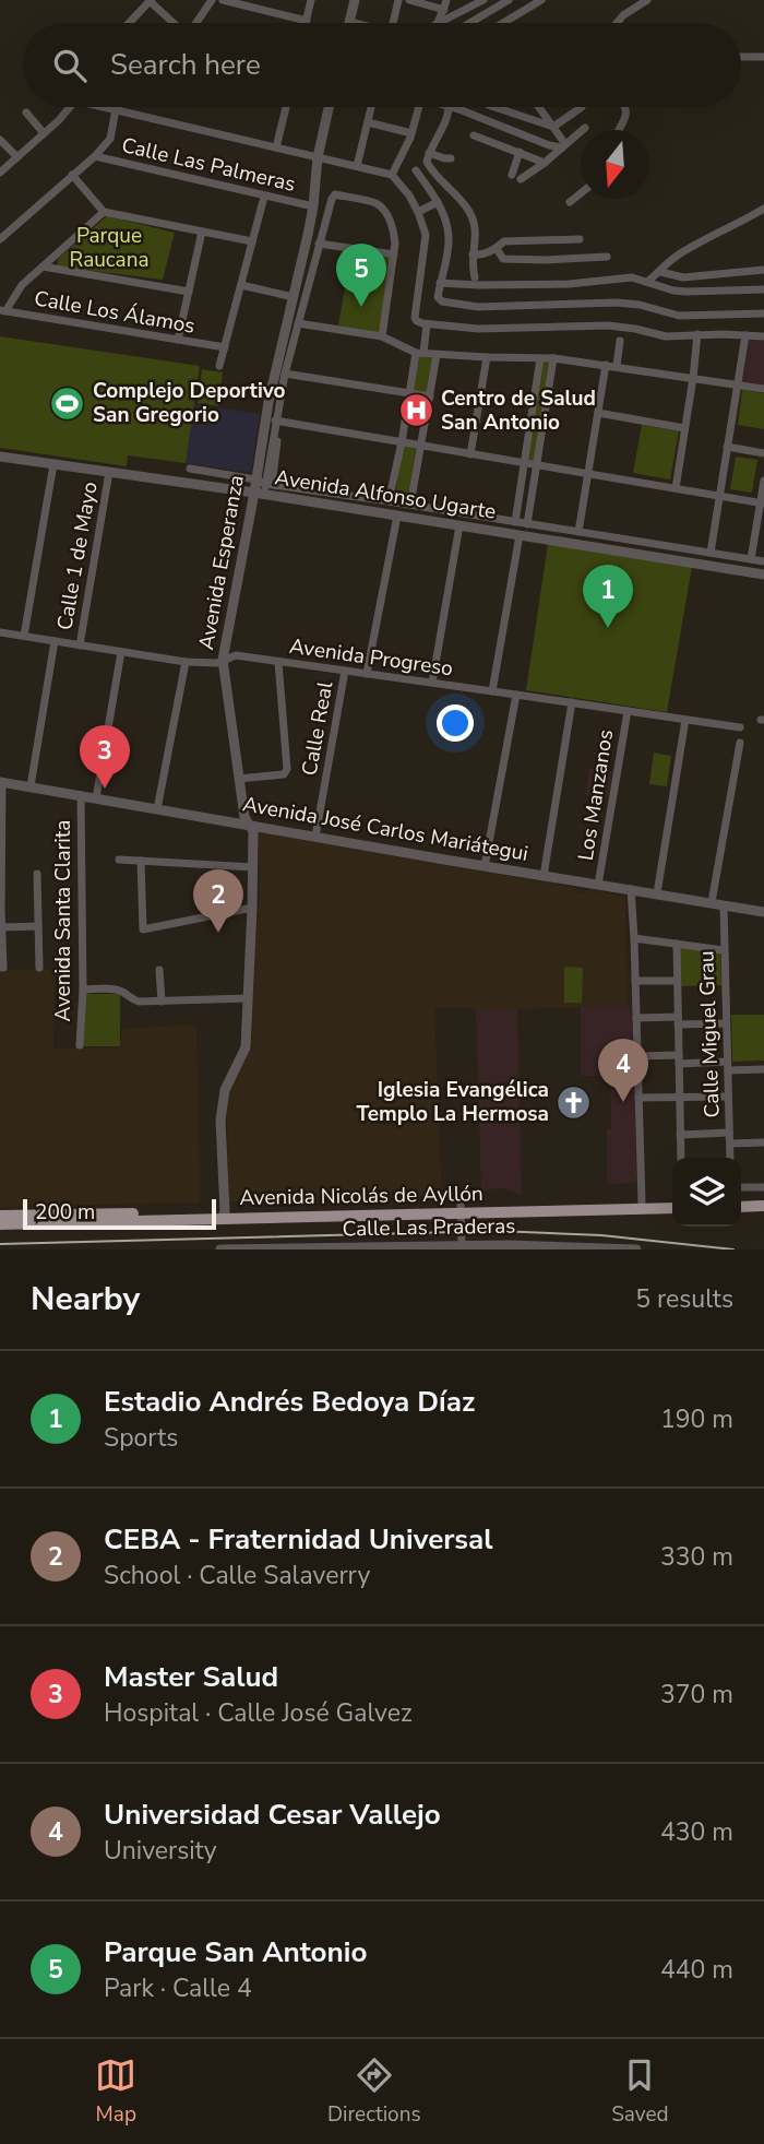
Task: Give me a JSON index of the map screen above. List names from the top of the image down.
{
  "streets": {
    "main road": ["Avenida Nicolás de Ayllón"],
    "street": [
      "Calle Las Palmeras",
      "Calle Los Álamos",
      "Avenida Alfonso Ugarte",
      "Calle 1 de Mayo",
      "Avenida Esperanza",
      "Avenida Progreso",
      "Calle Real",
      "Los Manzanos",
      "Avenida José Carlos Mariátegui",
      "Avenida Santa Clarita",
      "Calle Miguel Grau",
      "Calle Las Praderas"
    ]
  },
  "crossings": [
    ["Calle Las Palmeras", "Avenida Esperanza"],
    ["Avenida Alfonso Ugarte", "Calle 1 de Mayo"],
    ["Avenida Alfonso Ugarte", "Avenida Esperanza"],
    ["Calle 1 de Mayo", "Avenida Progreso"],
    ["Avenida Esperanza", "Avenida Progreso"],
    ["Avenida Esperanza", "Avenida José Carlos Mariátegui"],
    ["Avenida Esperanza", "Avenida Nicolás de Ayllón"],
    ["Avenida Progreso", "Calle Real"],
    ["Avenida Progreso", "Los Manzanos"],
    ["Calle Real", "Avenida José Carlos Mariátegui"],
    ["Los Manzanos", "Avenida José Carlos Mariátegui"],
    ["Avenida José Carlos Mariátegui", "Avenida Santa Clarita"],
    ["Avenida José Carlos Mariátegui", "Calle Miguel Grau"]
  ],
  "parks": ["Parque Raucana"],
  "places": {
    "sports": ["Complejo Deportivo San Gregorio"],
    "hospital": ["Centro de Salud San Antonio"],
    "church": ["Iglesia Evangélica Templo La Hermosa"]
  },
  "scale_bar": "200 m",
  "north": "bottom",
  "page": {
    "search": "Search here",
    "pins": [
      "5",
      "1",
      "3",
      "2",
      "4"
    ],
    "scale": "200 m",
    "heading": ["Nearby", "5 results"],
    "list": [
      {
        "mark": "1",
        "name": "Estadio Andrés Bedoya Díaz",
        "note": "Sports",
        "value": "190 m"
      },
      {
        "mark": "2",
        "name": "CEBA - Fraternidad Universal",
        "note": "School · Calle Salaverry",
        "value": "330 m"
      },
      {
        "mark": "3",
        "name": "Master Salud",
        "note": "Hospital · Calle José Galvez",
        "value": "370 m"
      },
      {
        "mark": "4",
        "name": "Universidad Cesar Vallejo",
        "note": "University",
        "value": "430 m"
      },
      {
        "mark": "5",
        "name": "Parque San Antonio",
        "note": "Park · Calle 4",
        "value": "440 m"
      }
    ],
    "nav": ["Map", "Directions", "Saved"]
  }
}
